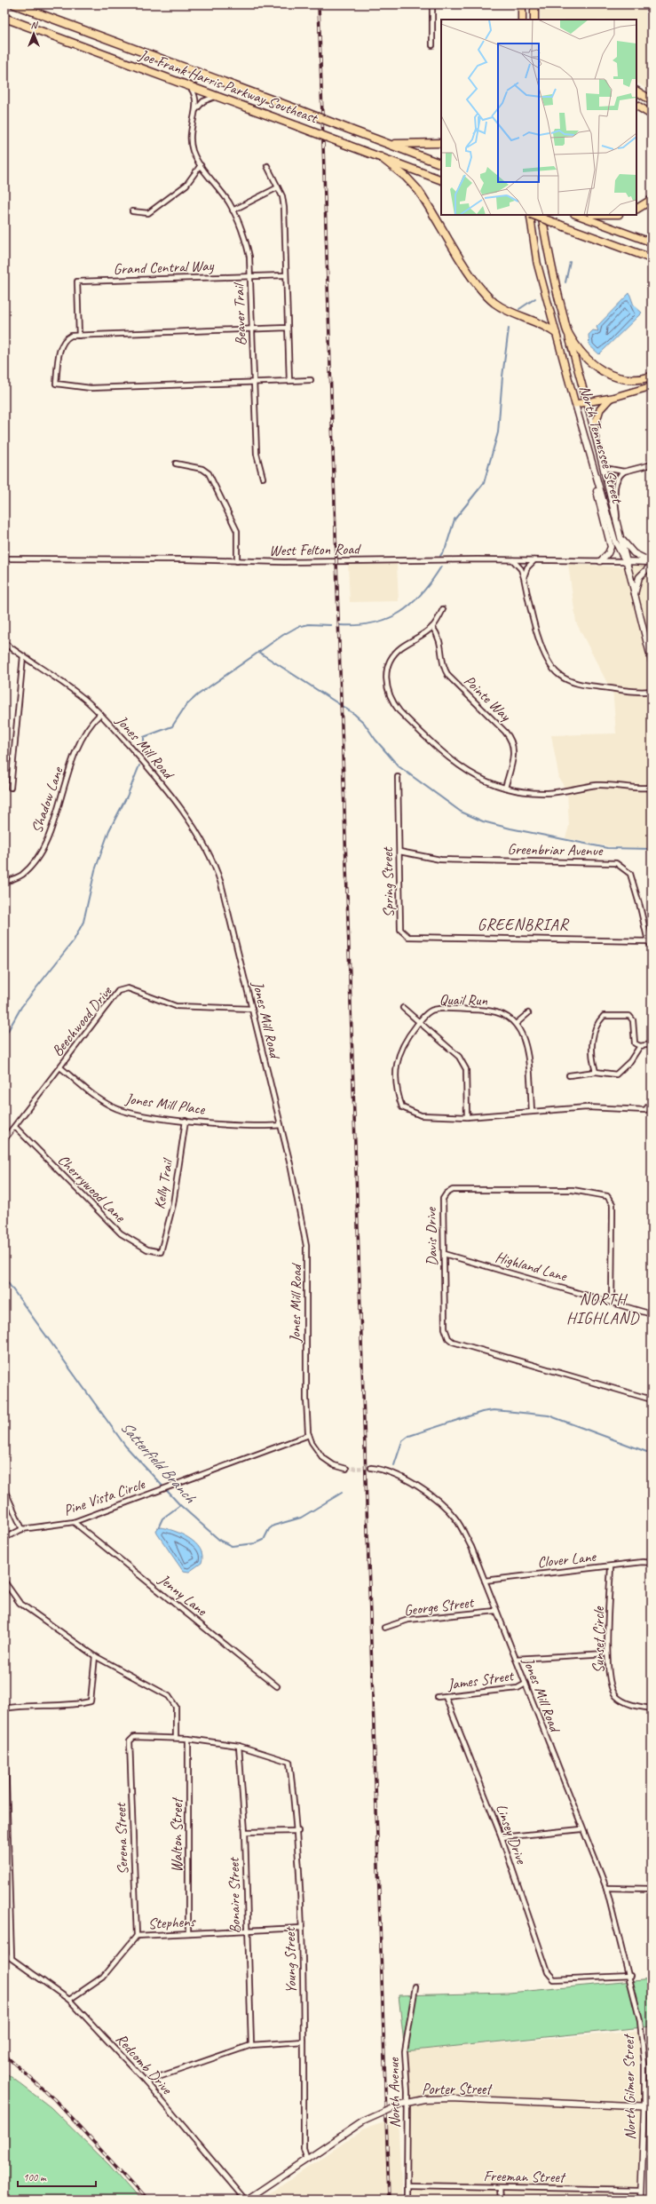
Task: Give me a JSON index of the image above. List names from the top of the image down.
{
  "streets": {
    "highway": ["Joe Frank Harris Parkway Southeast"],
    "main road": ["North Tennessee Street", "North Gilmer Street", "Porter Street"],
    "street": [
      "Grand Central Way",
      "Beaver Trail",
      "West Felton Road",
      "Pointe Way",
      "Jones Mill Road",
      "Shadow Lane",
      "Greenbriar Avenue",
      "Spring Street",
      "Quail Run",
      "Beechwood Drive",
      "Jones Mill Place",
      "Kelly Trail",
      "Cherrywood Lane",
      "Davis Drive",
      "Highland Lane",
      "Pine Vista Circle",
      "Clover Lane",
      "Jenny Lane",
      "George Street",
      "Sunset Circle",
      "James Street",
      "Linsey Drive",
      "Walton Street",
      "Serena Street",
      "Bonaire Street",
      "Stephens",
      "Young Street",
      "Redcomb Drive",
      "North Avenue",
      "Freeman Street"
    ]
  },
  "crossings": [
    ["Joe Frank Harris Parkway Southeast", "Beaver Trail"],
    ["Grand Central Way", "Beaver Trail"],
    ["North Tennessee Street", "West Felton Road"],
    ["Jones Mill Road", "Shadow Lane"],
    ["Jones Mill Road", "Beechwood Drive"],
    ["Jones Mill Road", "Jones Mill Place"],
    ["Jones Mill Road", "Pine Vista Circle"],
    ["Jones Mill Road", "Clover Lane"],
    ["Jones Mill Road", "George Street"],
    ["Jones Mill Road", "James Street"],
    ["Jones Mill Road", "Linsey Drive"],
    ["Jones Mill Road", "North Gilmer Street"],
    ["Greenbriar Avenue", "Spring Street"],
    ["Beechwood Drive", "Jones Mill Place"],
    ["Beechwood Drive", "Cherrywood Lane"],
    ["Jones Mill Place", "Kelly Trail"],
    ["Kelly Trail", "Cherrywood Lane"],
    ["Davis Drive", "Highland Lane"],
    ["Pine Vista Circle", "Jenny Lane"],
    ["Clover Lane", "Sunset Circle"],
    ["James Street", "Linsey Drive"],
    ["Linsey Drive", "North Gilmer Street"],
    ["Walton Street", "Stephens"],
    ["Serena Street", "Stephens"],
    ["Bonaire Street", "Stephens"],
    ["Bonaire Street", "Young Street"],
    ["Stephens", "Young Street"],
    ["Stephens", "Redcomb Drive"],
    ["Young Street", "Porter Street"],
    ["Redcomb Drive", "Porter Street"],
    ["North Gilmer Street", "Porter Street"],
    ["North Gilmer Street", "Freeman Street"],
    ["Porter Street", "North Avenue"],
    ["North Avenue", "Freeman Street"]
  ],
  "districts": ["GREENBRIAR", "NORTH HIGHLAND"],
  "water": ["Satterfield Branch"],
  "scale_bar": "100 m",
  "north": "top"
}
